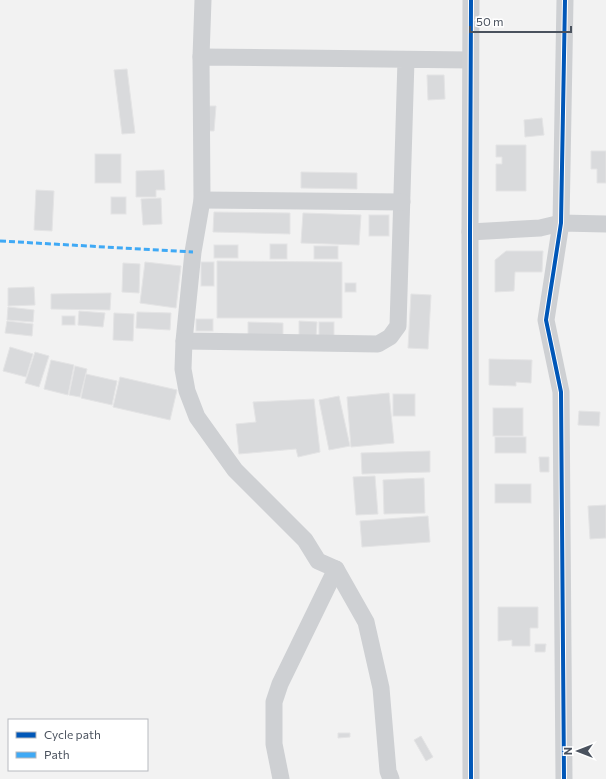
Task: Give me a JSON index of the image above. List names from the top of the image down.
{
  "legend": ["Cycle path", "Path"],
  "scale_bar": "50 m",
  "north": "left"
}
